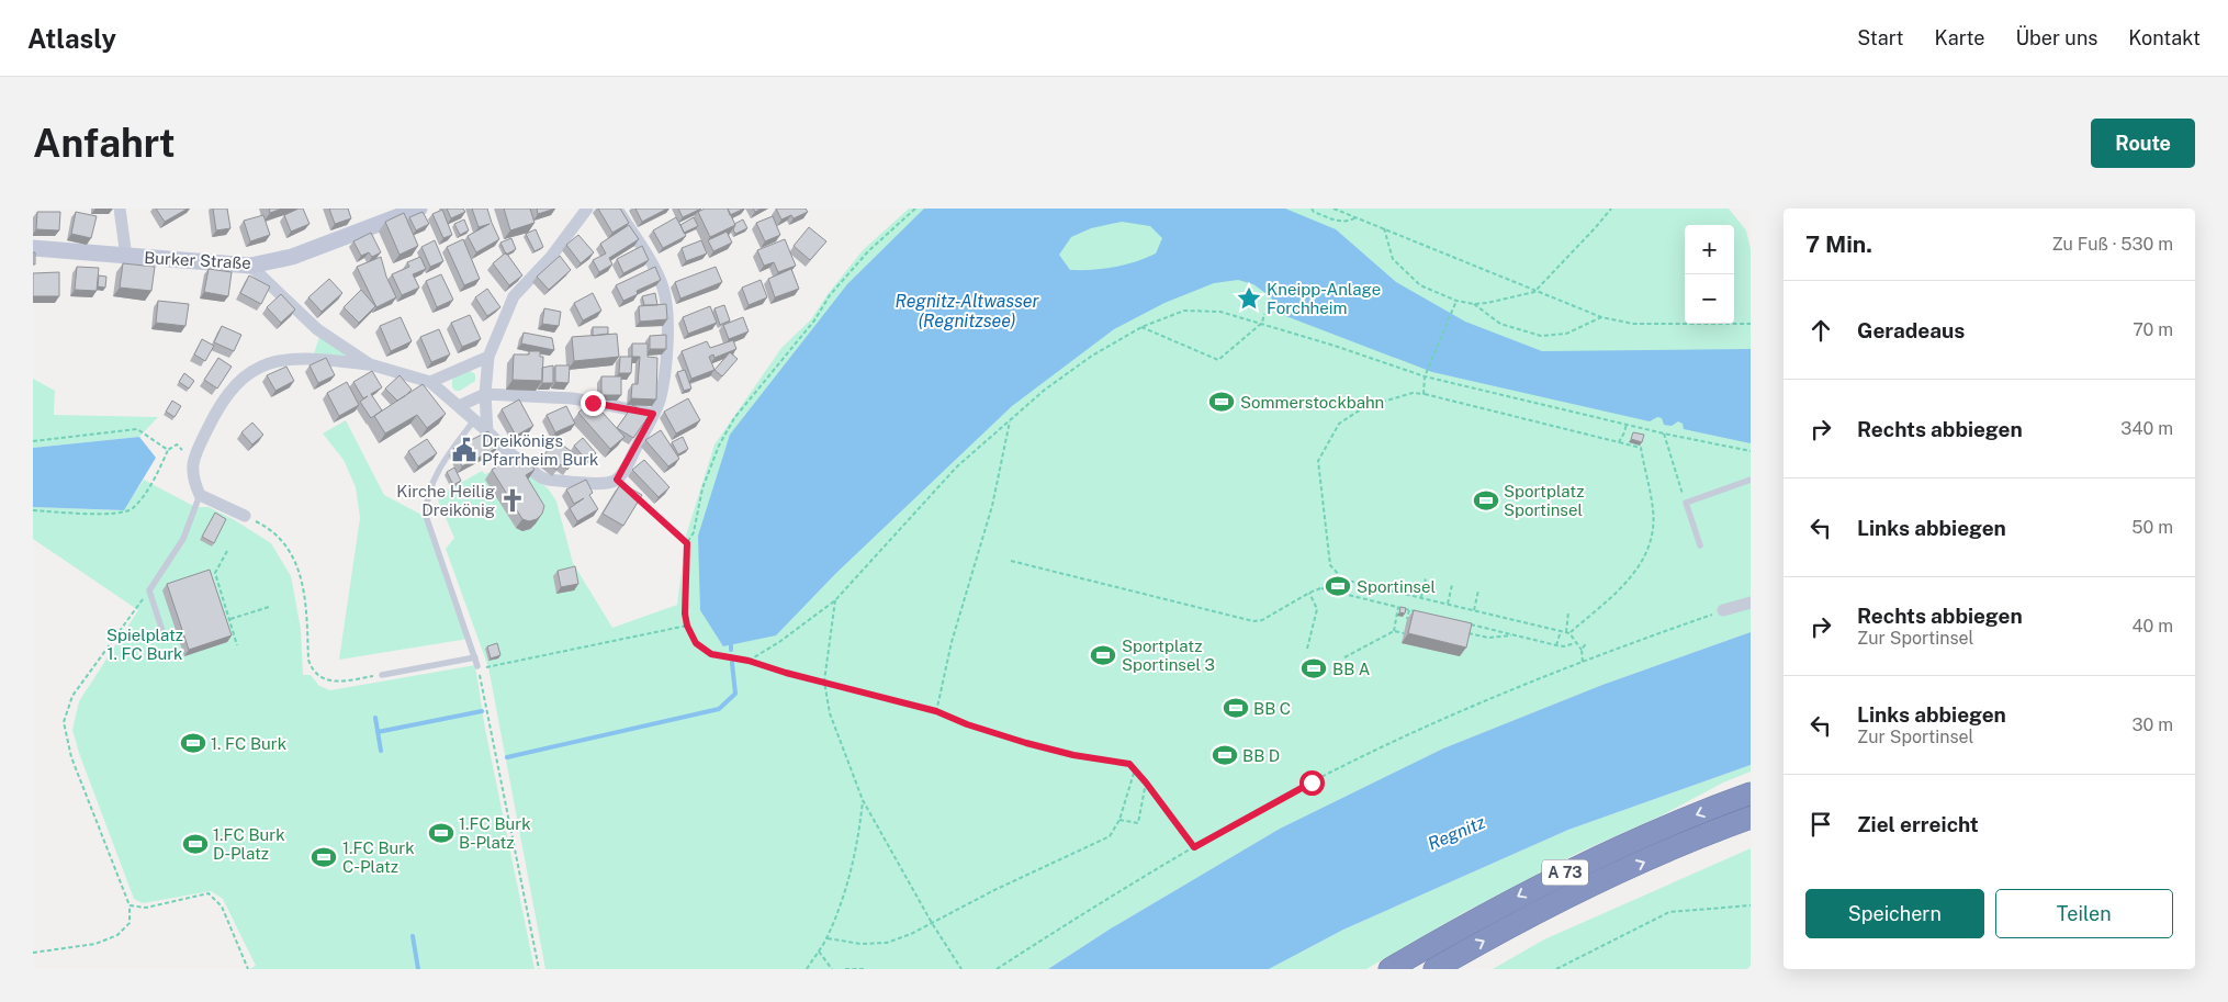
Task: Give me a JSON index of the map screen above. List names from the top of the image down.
{
  "streets": {
    "highway": ["A 73"],
    "main road": ["Burker Straße"]
  },
  "water": ["Regnitz-Altwasser (Regnitzsee)", "Regnitz"],
  "parks": ["Spielplatz 1. FC Burk"],
  "places": {
    "place": ["Kneipp-Anlage Forchheim"],
    "sports": [
      "Sommerstockbahn",
      "Sportplatz Sportinsel",
      "Sportinsel",
      "Sportplatz Sportinsel 3",
      "BB A",
      "BB C",
      "1. FC Burk",
      "BB D",
      "1.FC Burk B-Platz",
      "1.FC Burk D-Platz",
      "1.FC Burk C-Platz"
    ],
    "public building": ["Dreikönigs Pfarrheim Burk"],
    "church": ["Kirche Heilig Dreikönig"]
  },
  "page": {
    "header": "Atlasly",
    "nav": [
      "Start",
      "Karte",
      "Über uns",
      "Kontakt"
    ],
    "buttons": [
      "Route",
      ["Speichern", "Teilen"]
    ],
    "title": "Anfahrt",
    "heading": ["7 Min.", "Zu Fuß · 530 m"],
    "map_buttons": ["+", "−"],
    "list": [
      ["Geradeaus", "70 m"],
      ["Rechts abbiegen", "340 m"],
      ["Links abbiegen", "50 m"],
      ["Rechts abbiegen", "Zur Sportinsel", "40 m"],
      ["Links abbiegen", "Zur Sportinsel", "30 m"],
      "Ziel erreicht"
    ]
  }
}
